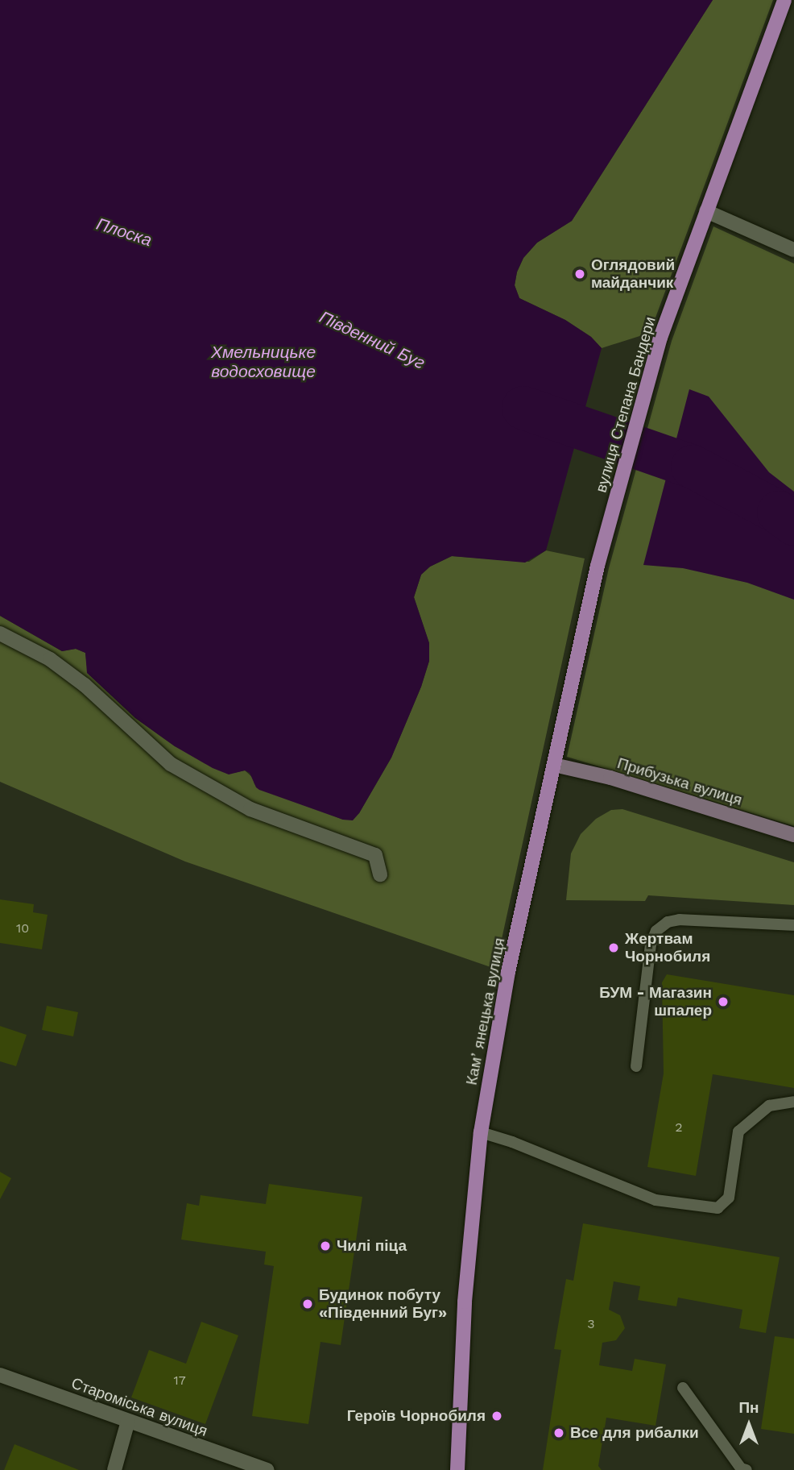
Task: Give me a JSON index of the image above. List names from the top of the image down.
{
  "streets": {
    "main road": ["вулиця Степана Бандери", "Камʼянецька вулиця"],
    "street": ["Прибузька вулиця", "Староміська вулиця"]
  },
  "crossings": [
    ["вулиця Степана Бандери", "Камʼянецька вулиця"],
    ["Прибузька вулиця", "Камʼянецька вулиця"]
  ],
  "water": ["Плоска", "Південний Буг", "Хмельницьке водосховище"],
  "places": [
    "Оглядовий майданчик",
    "Жертвам Чорнобиля",
    "БУМ - Магазин шпалер",
    "Чилі піца",
    "Будинок побуту «Південний Буг»",
    "Героїв Чорнобиля",
    "Все для рибалки"
  ],
  "house_numbers": [
    "10",
    "2",
    "3",
    "17"
  ],
  "north": "top"
}
